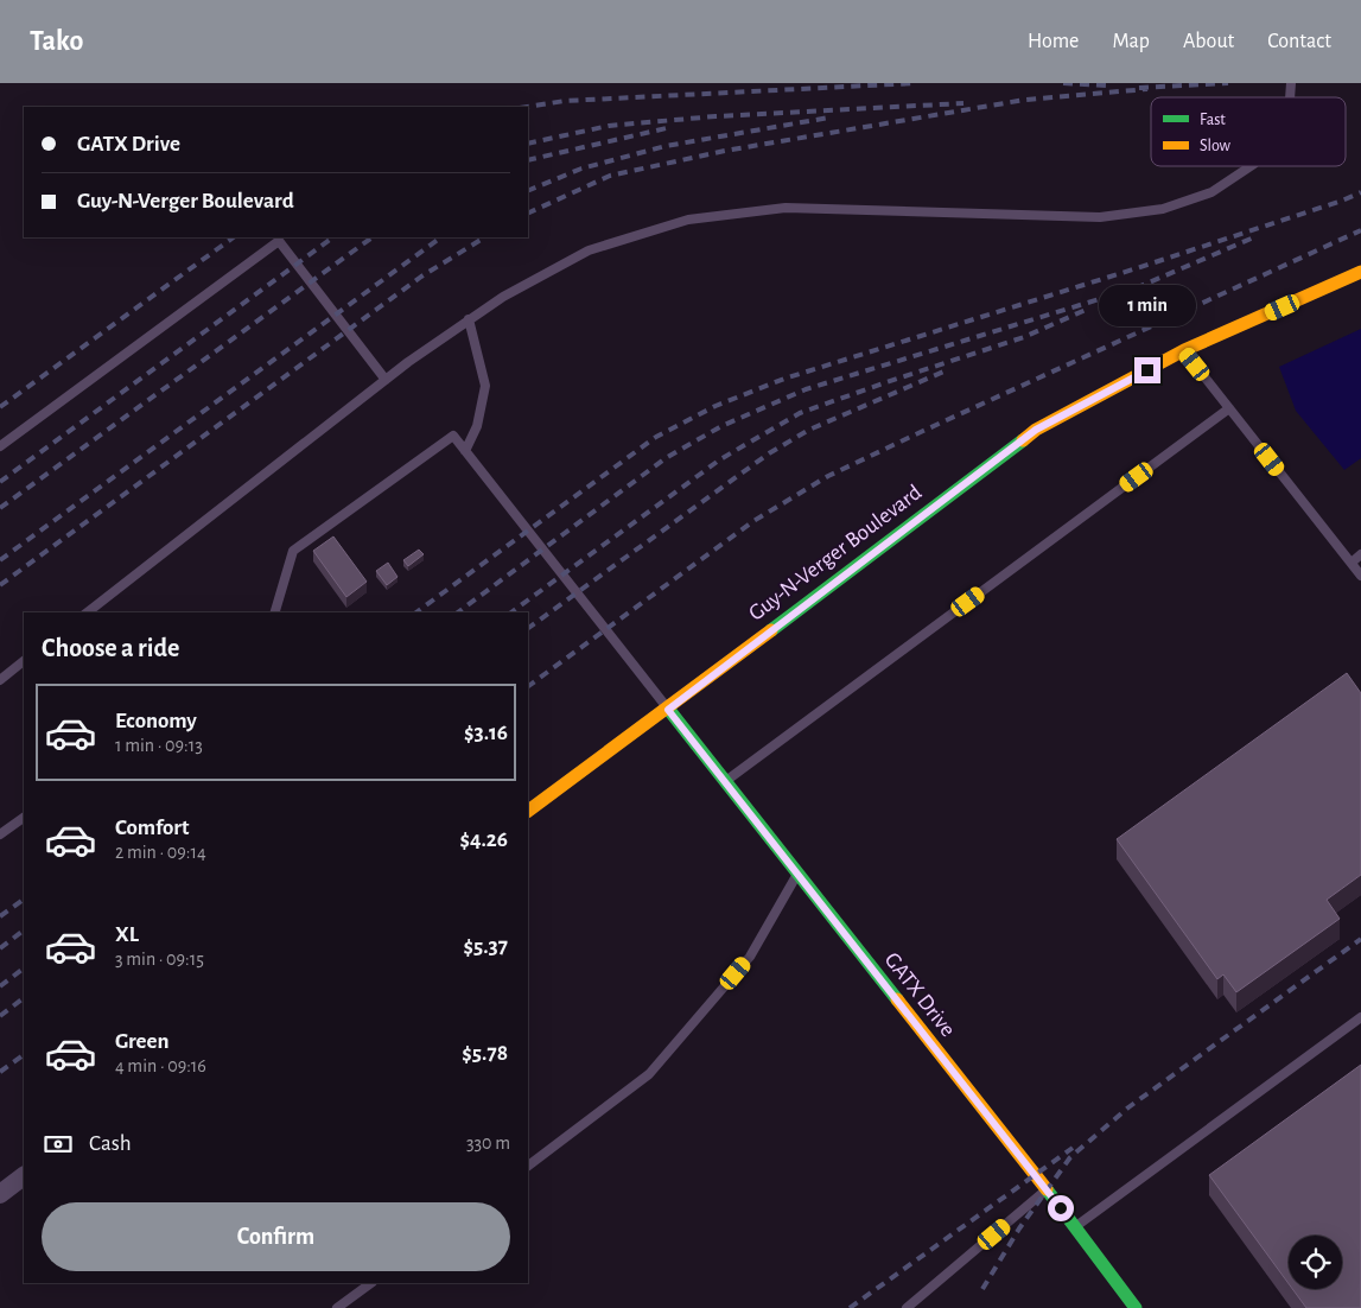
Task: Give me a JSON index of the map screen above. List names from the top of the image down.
{
  "streets": {
    "street": ["Guy-N-Verger Boulevard", "GATX Drive"]
  },
  "crossings": [
    ["Guy-N-Verger Boulevard", "GATX Drive"]
  ],
  "legend": ["Fast", "Slow"],
  "page": {
    "header": "Tako",
    "nav": [
      "Home",
      "Map",
      "About",
      "Contact"
    ],
    "banner": ["GATX Drive", "Guy-N-Verger Boulevard"],
    "bubble": "1 min",
    "heading": "Choose a ride",
    "list": [
      {
        "name": "Economy",
        "note": "1 min · 09:13",
        "value": "$3.16"
      },
      {
        "name": "Comfort",
        "note": "2 min · 09:14",
        "value": "$4.26"
      },
      {
        "name": "XL",
        "note": "3 min · 09:15",
        "value": "$5.37"
      },
      {
        "name": "Green",
        "note": "4 min · 09:16",
        "value": "$5.78"
      }
    ],
    "pay": ["Cash", "330 m"],
    "buttons": "Confirm"
  }
}
